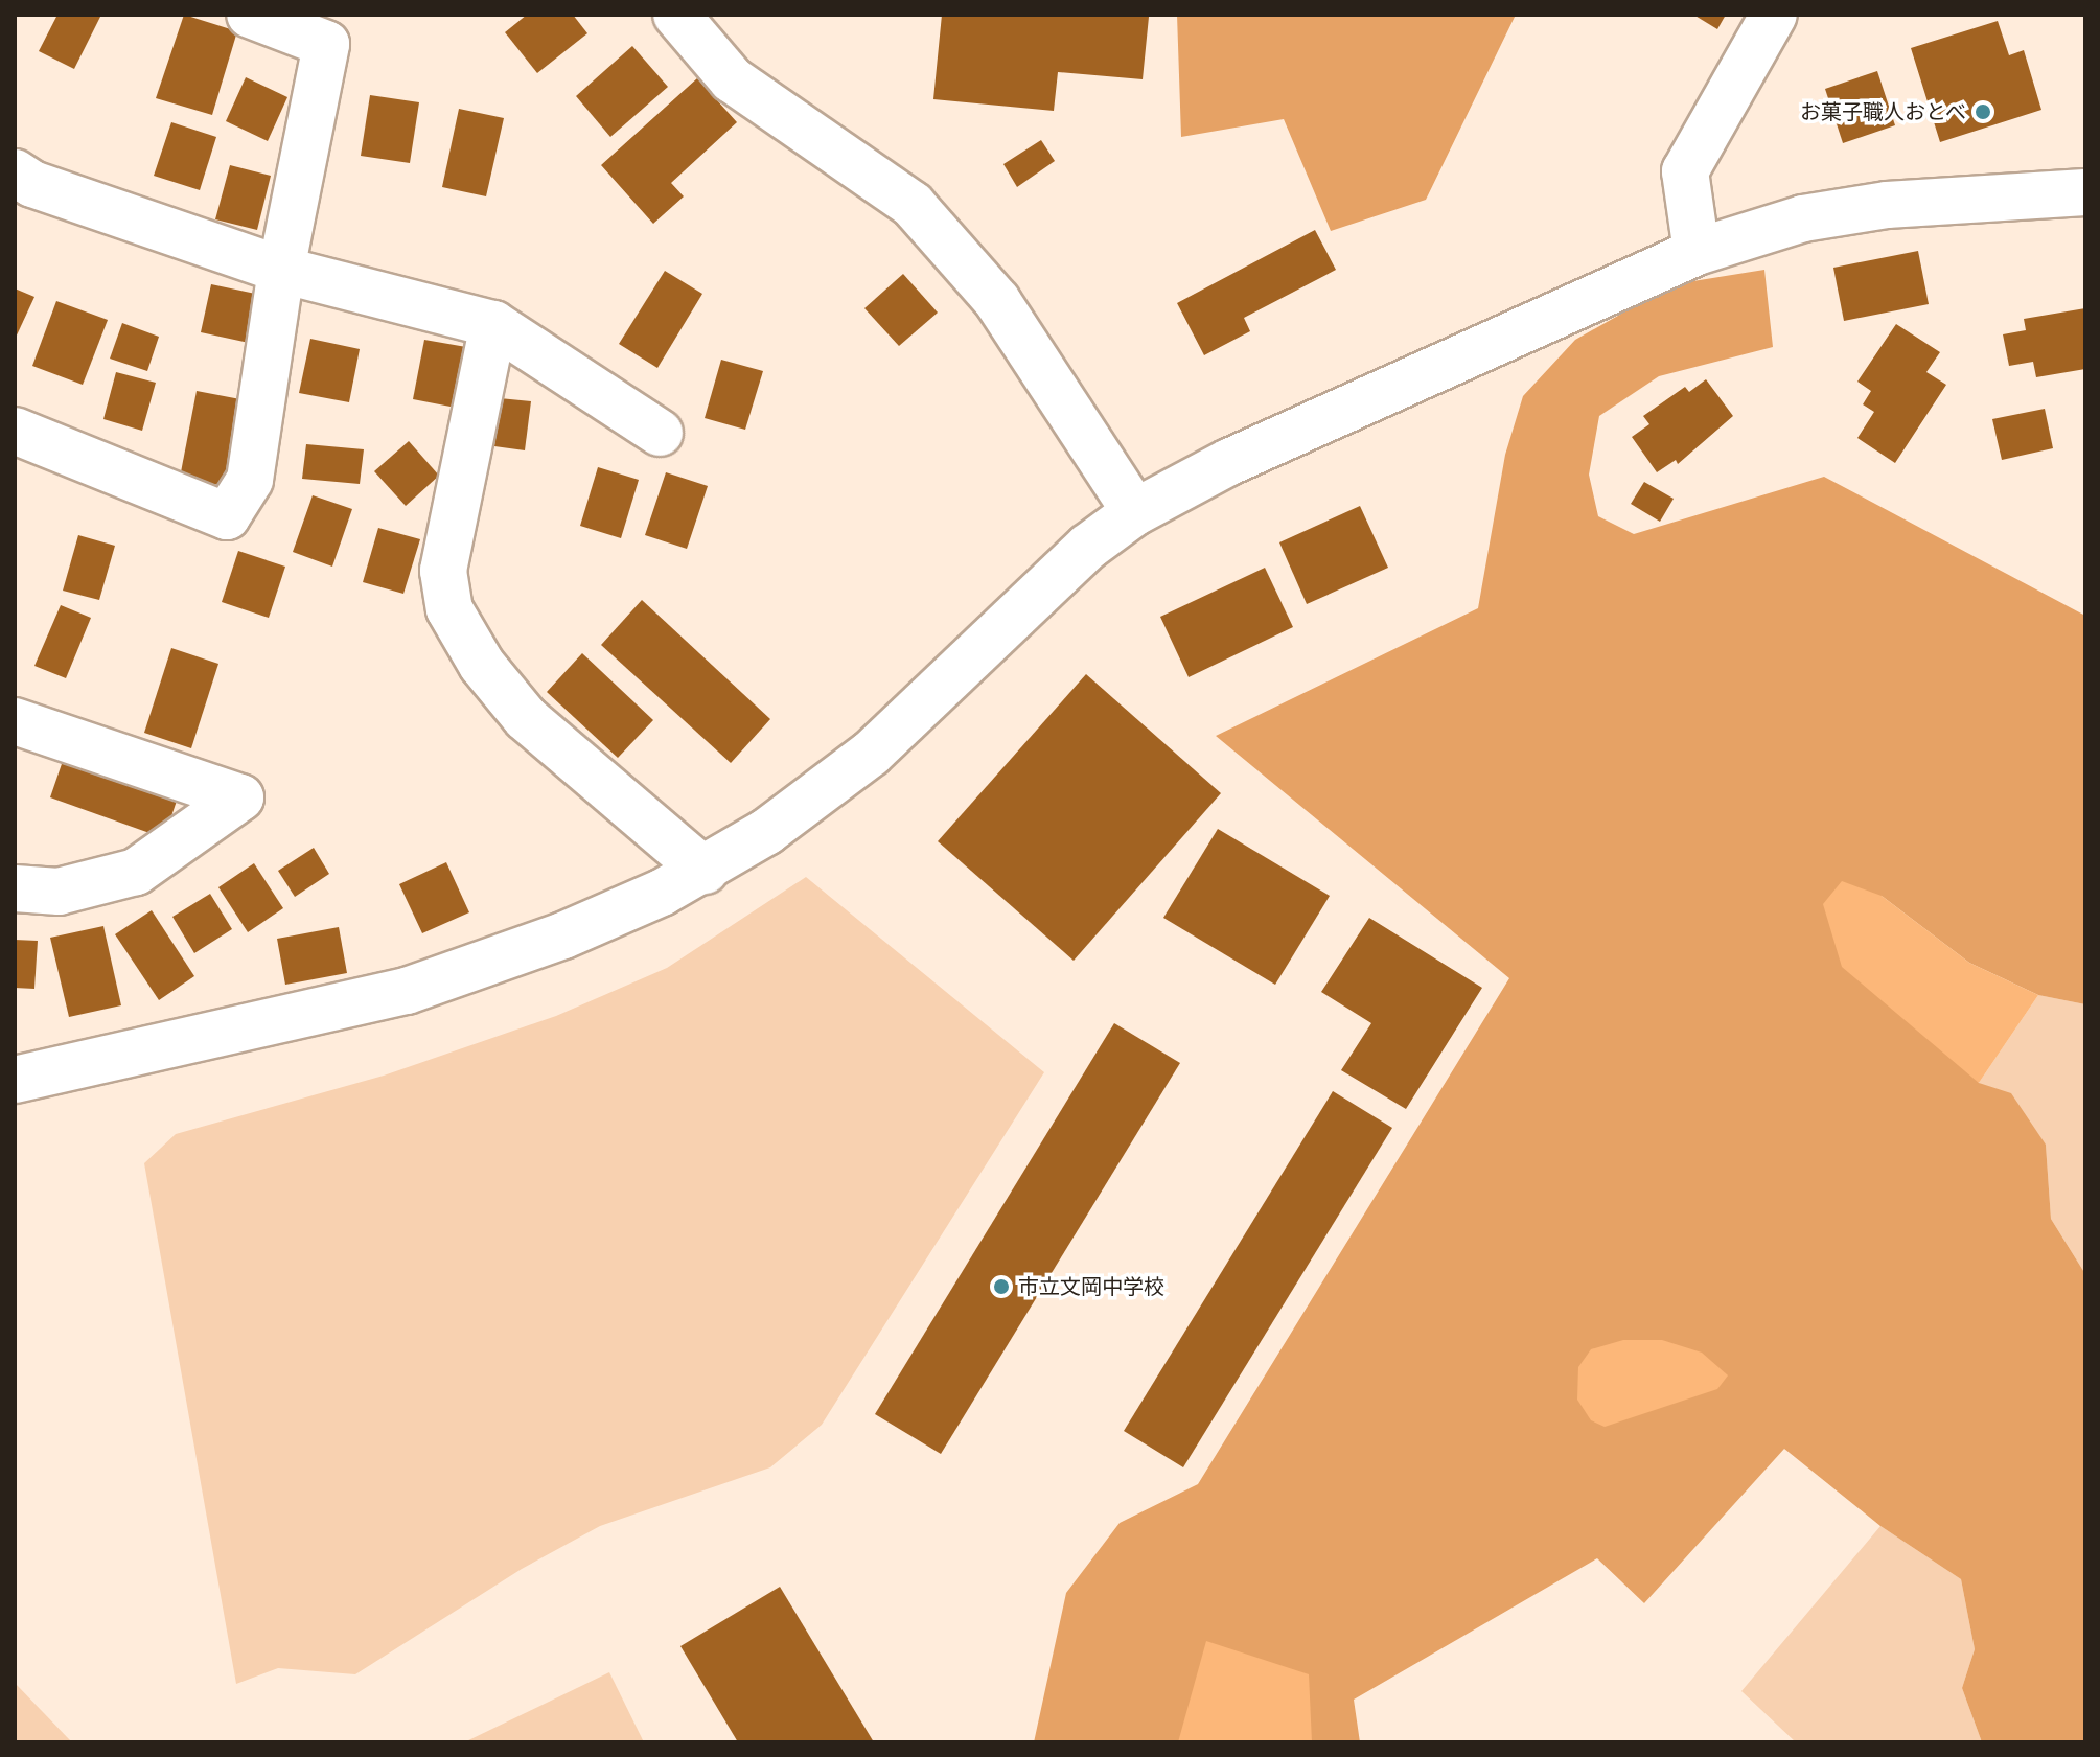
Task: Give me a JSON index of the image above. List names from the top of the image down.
{
  "places": ["お菓子職人おとべ", "市立文岡中学校"]
}
